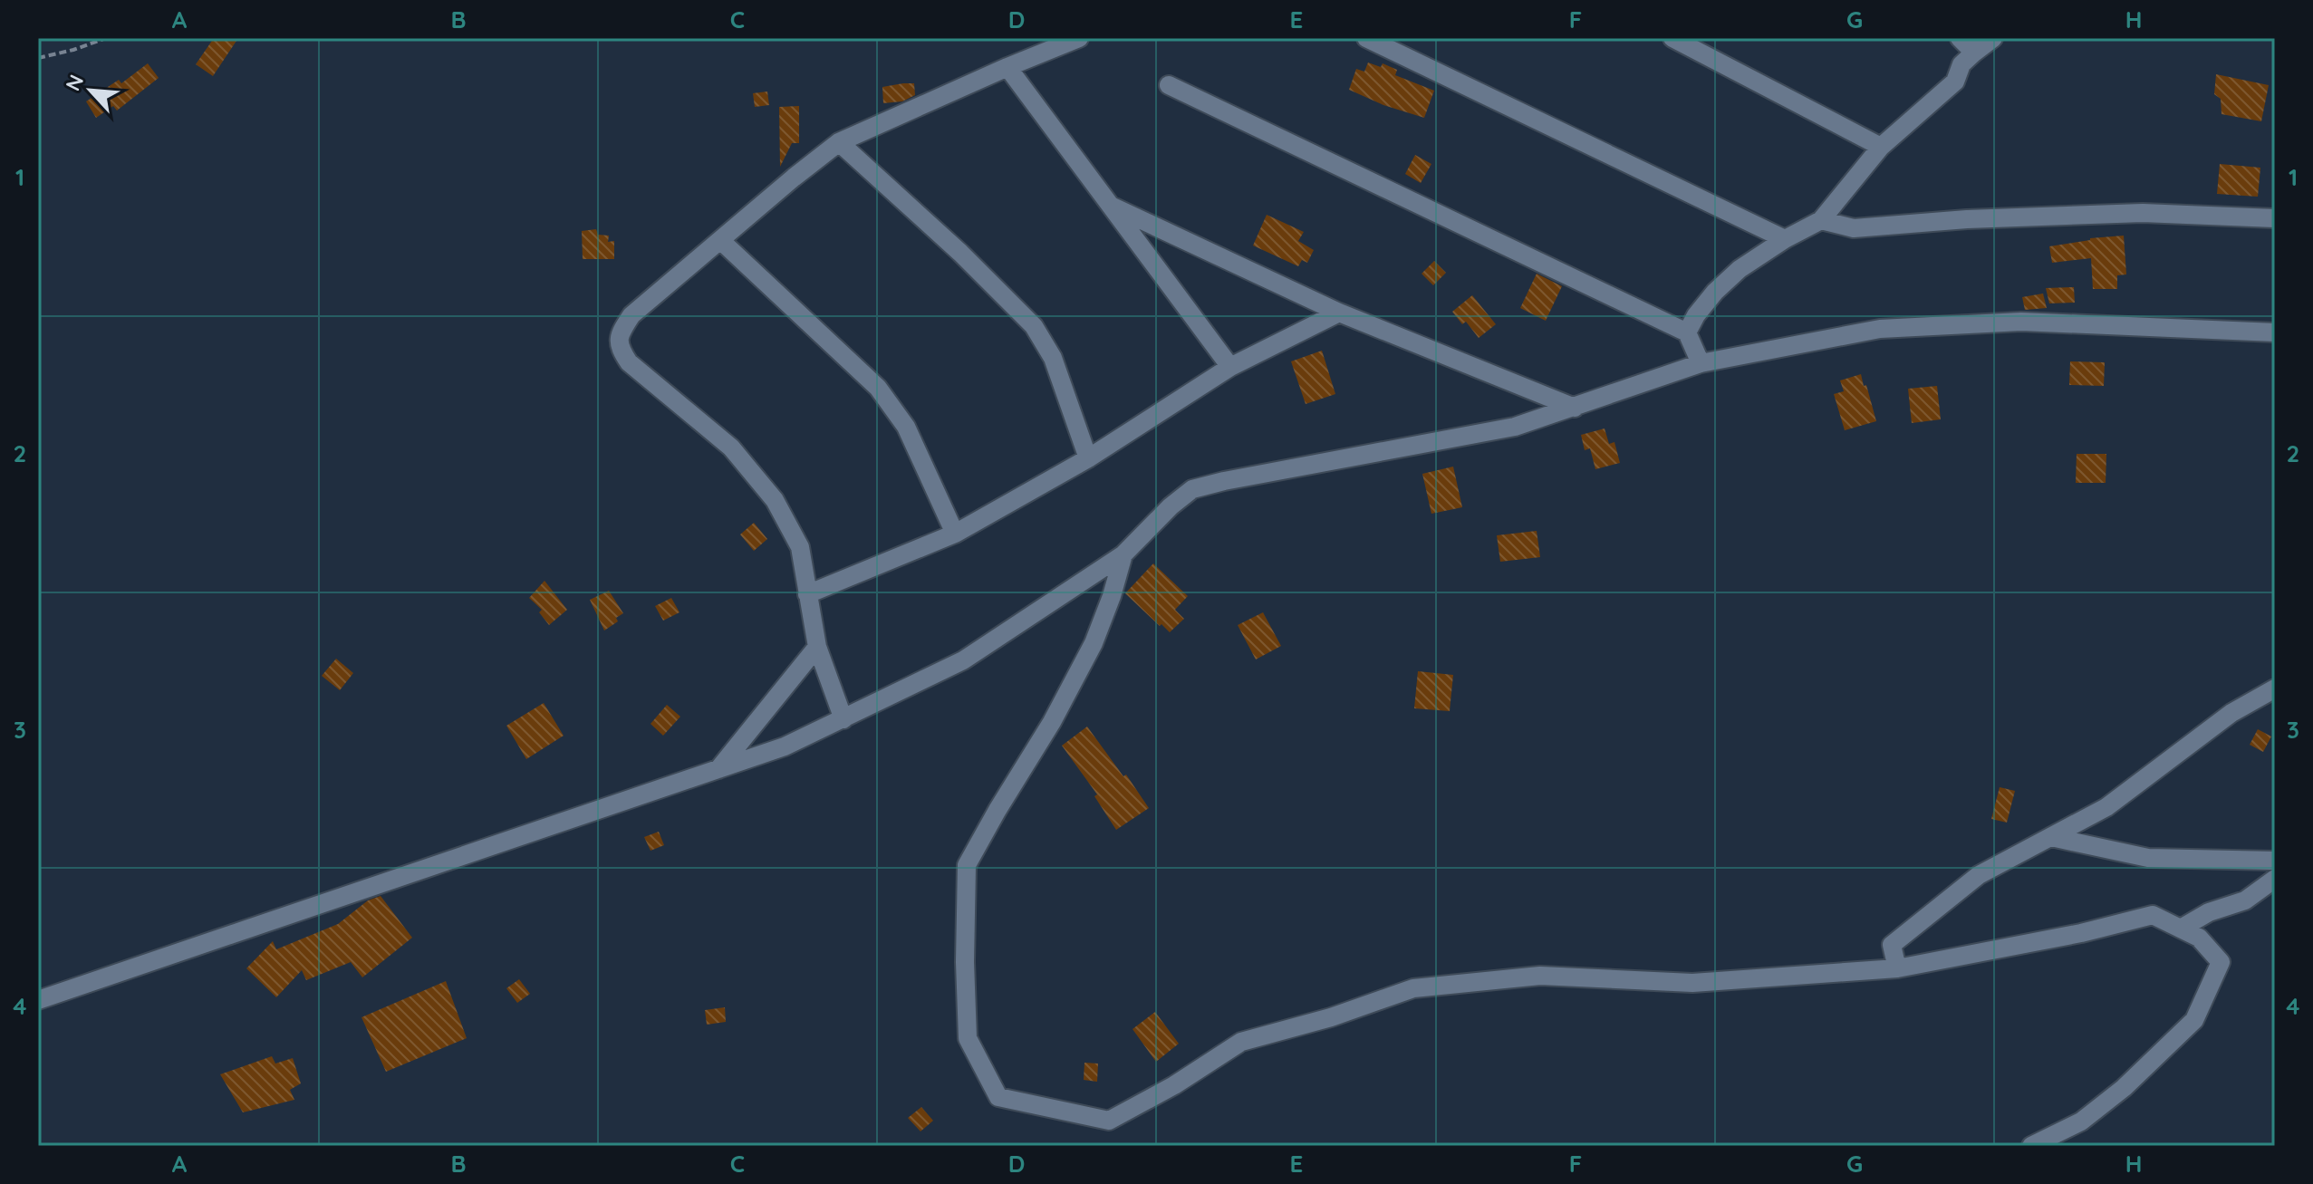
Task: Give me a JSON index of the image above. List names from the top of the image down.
{
  "north": "top left",
  "grid": {
    "columns": [
      "A",
      "B",
      "C",
      "D",
      "E",
      "F",
      "G",
      "H"
    ],
    "rows": [
      "1",
      "2",
      "3",
      "4"
    ]
  }
}
